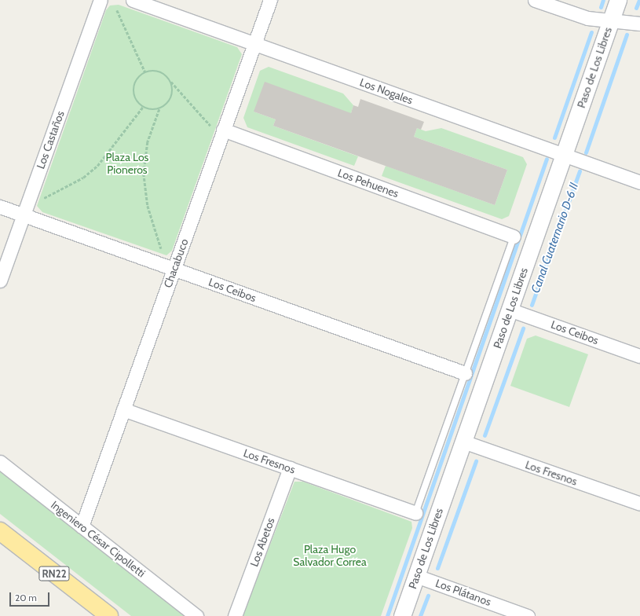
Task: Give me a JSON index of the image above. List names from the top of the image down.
{
  "streets": {
    "highway": ["RN22"],
    "street": [
      "Paso de Los Libres",
      "Los Nogales",
      "Los Castaños",
      "Los Pehuenes",
      "Chacabuco",
      "Los Ceibos",
      "Los Fresnos",
      "Ingeniero César Cipolletti",
      "Los Abetos",
      "Los Plátanos"
    ]
  },
  "crossings": [
    ["Paso de Los Libres", "Los Nogales"],
    ["Paso de Los Libres", "Los Ceibos"],
    ["Paso de Los Libres", "Los Fresnos"],
    ["Paso de Los Libres", "Los Plátanos"],
    ["Los Nogales", "Chacabuco"],
    ["Los Castaños", "Los Ceibos"],
    ["Los Pehuenes", "Chacabuco"],
    ["Chacabuco", "Los Ceibos"],
    ["Chacabuco", "Los Fresnos"],
    ["Chacabuco", "Ingeniero César Cipolletti"],
    ["Los Fresnos", "Los Abetos"]
  ],
  "water": ["Canal Cuaternario D-6 II"],
  "parks": ["Plaza Los Pioneros", "Plaza Hugo Salvador Correa"],
  "scale_bar": "20 m"
}
